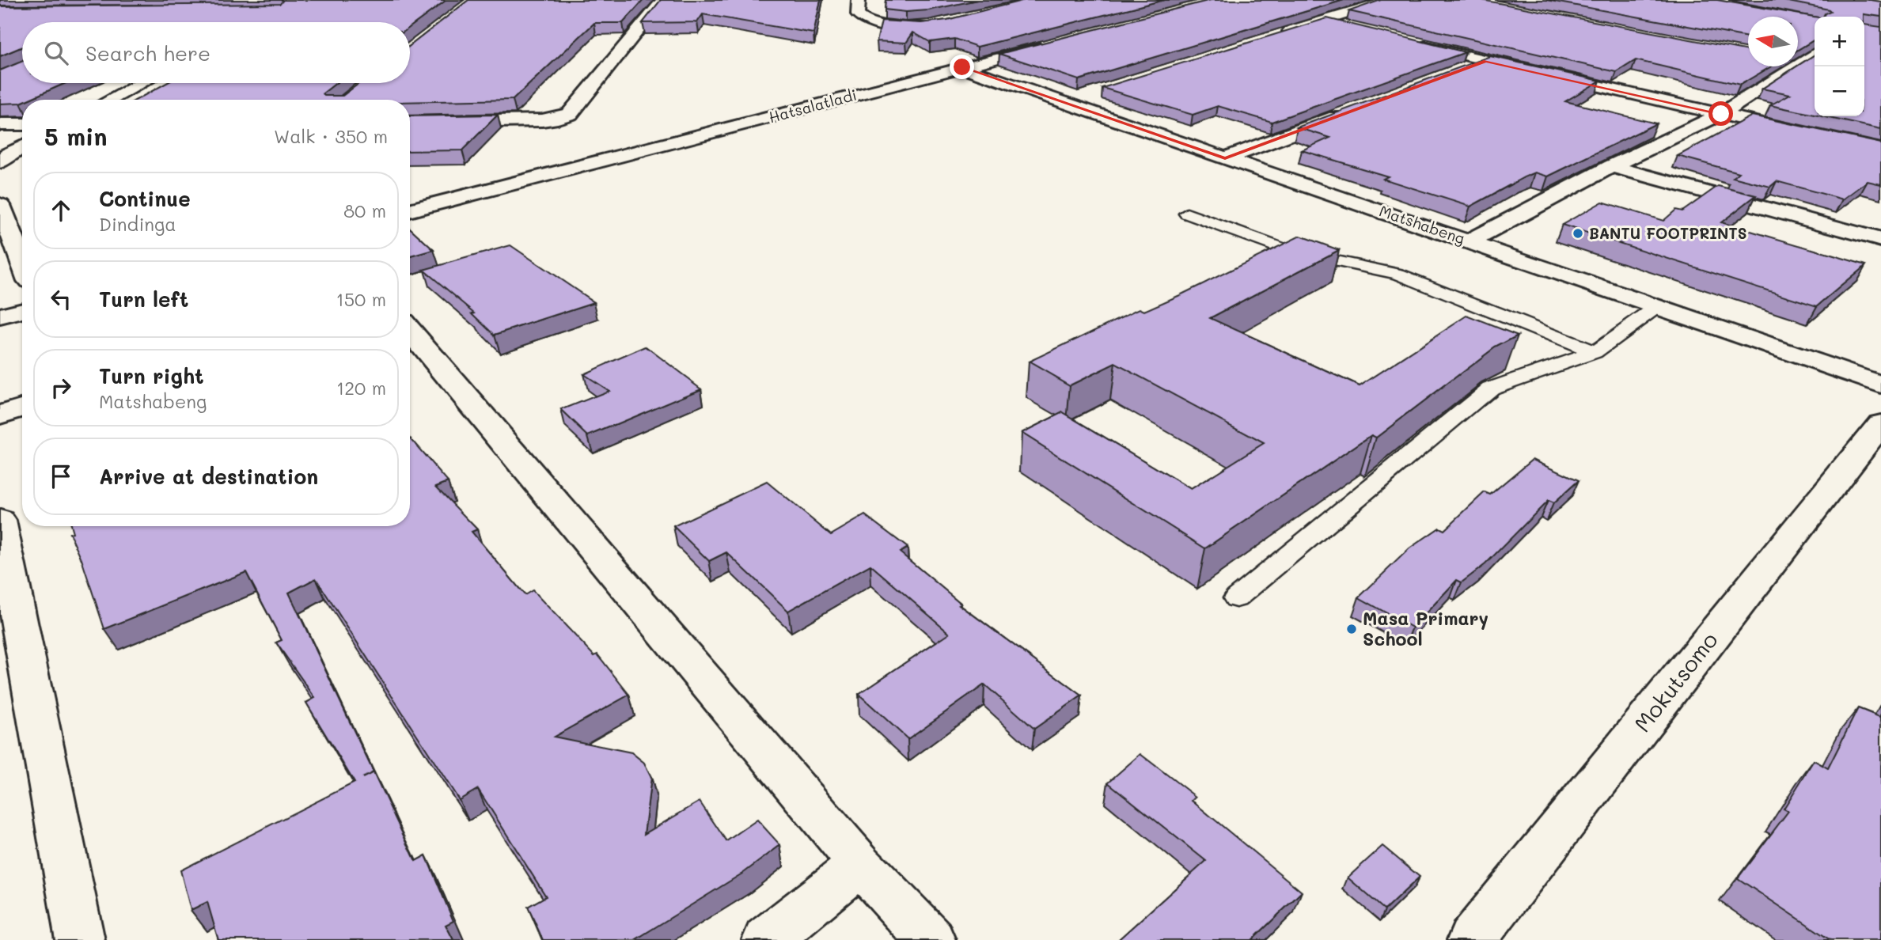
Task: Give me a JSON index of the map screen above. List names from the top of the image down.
{
  "streets": {
    "street": ["Hatsalatladi", "Matshabeng", "Mokutsomo"]
  },
  "crossings": [
    ["Hatsalatladi", "Matshabeng"]
  ],
  "places": ["BANTU FOOTPRINTS", "Masa Primary School"],
  "north": "left",
  "page": {
    "map_buttons": ["+", "−"],
    "search": "Search here",
    "heading": ["5 min", "Walk · 350 m"],
    "list": [
      ["Continue", "Dindinga", "80 m"],
      ["Turn left", "150 m"],
      ["Turn right", "Matshabeng", "120 m"],
      "Arrive at destination"
    ]
  }
}
